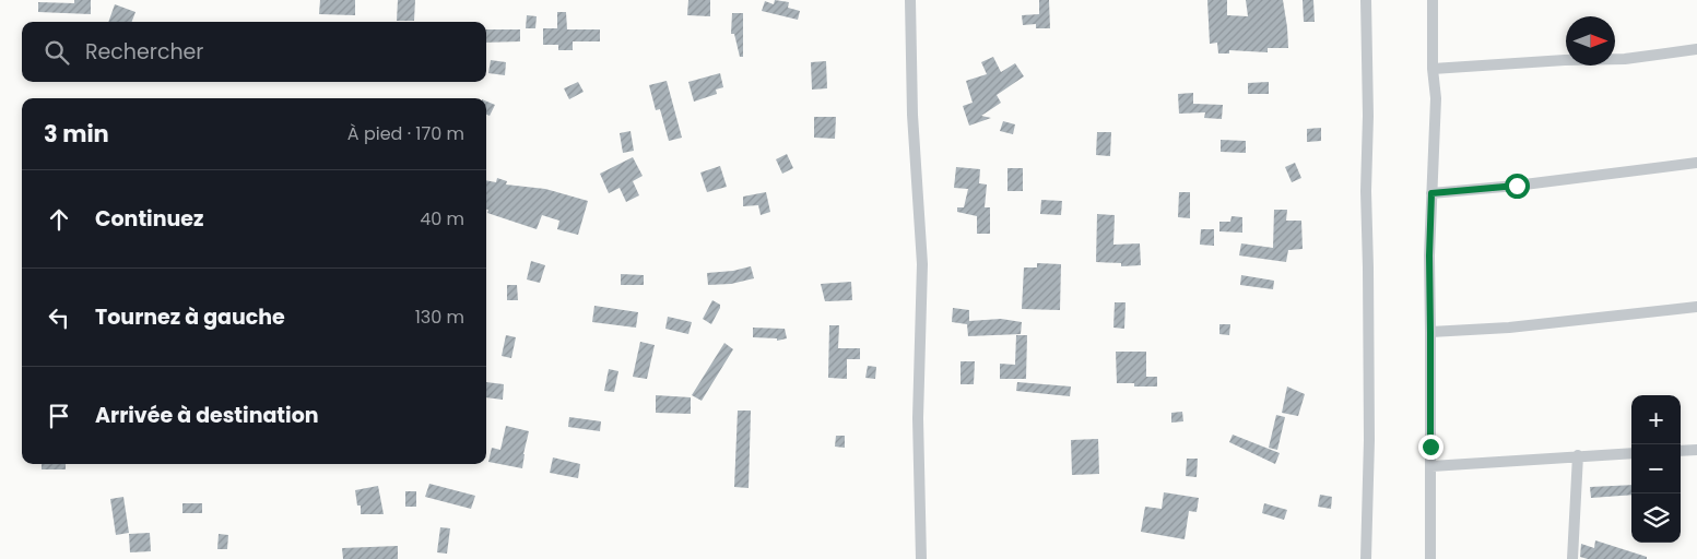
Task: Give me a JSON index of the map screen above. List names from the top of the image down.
{
  "north": "right",
  "page": {
    "search": "Rechercher",
    "heading": ["3 min", "À pied · 170 m"],
    "list": [
      ["Continuez", "40 m"],
      ["Tournez à gauche", "130 m"],
      "Arrivée à destination"
    ],
    "map_buttons": ["+", "−"]
  }
}
